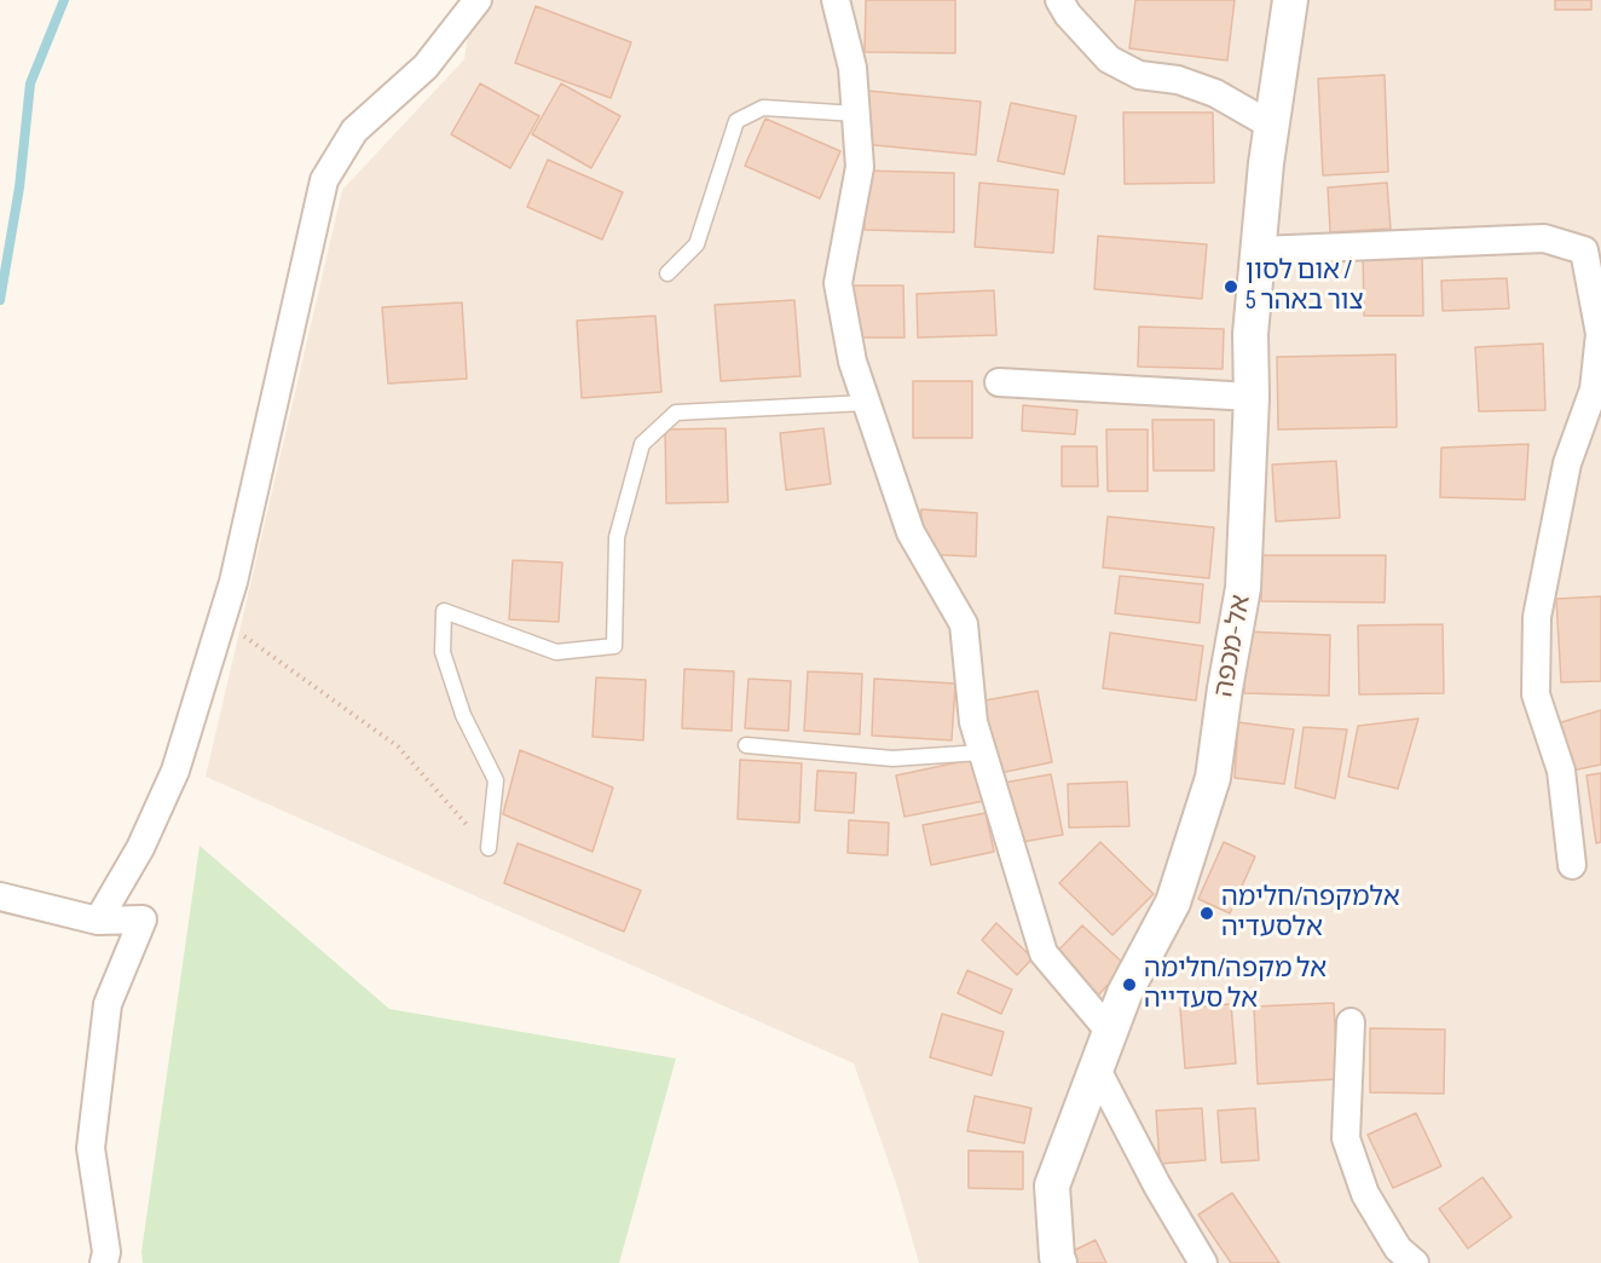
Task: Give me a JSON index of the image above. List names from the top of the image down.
{
  "streets": {
    "street": ["אל-מכפה"]
  },
  "places": ["אום לסון / צור באהר 5", "אלמקפה/חלימה אלסעדיה", "אל מקפה/חלימה אל סעדייה"]
}
